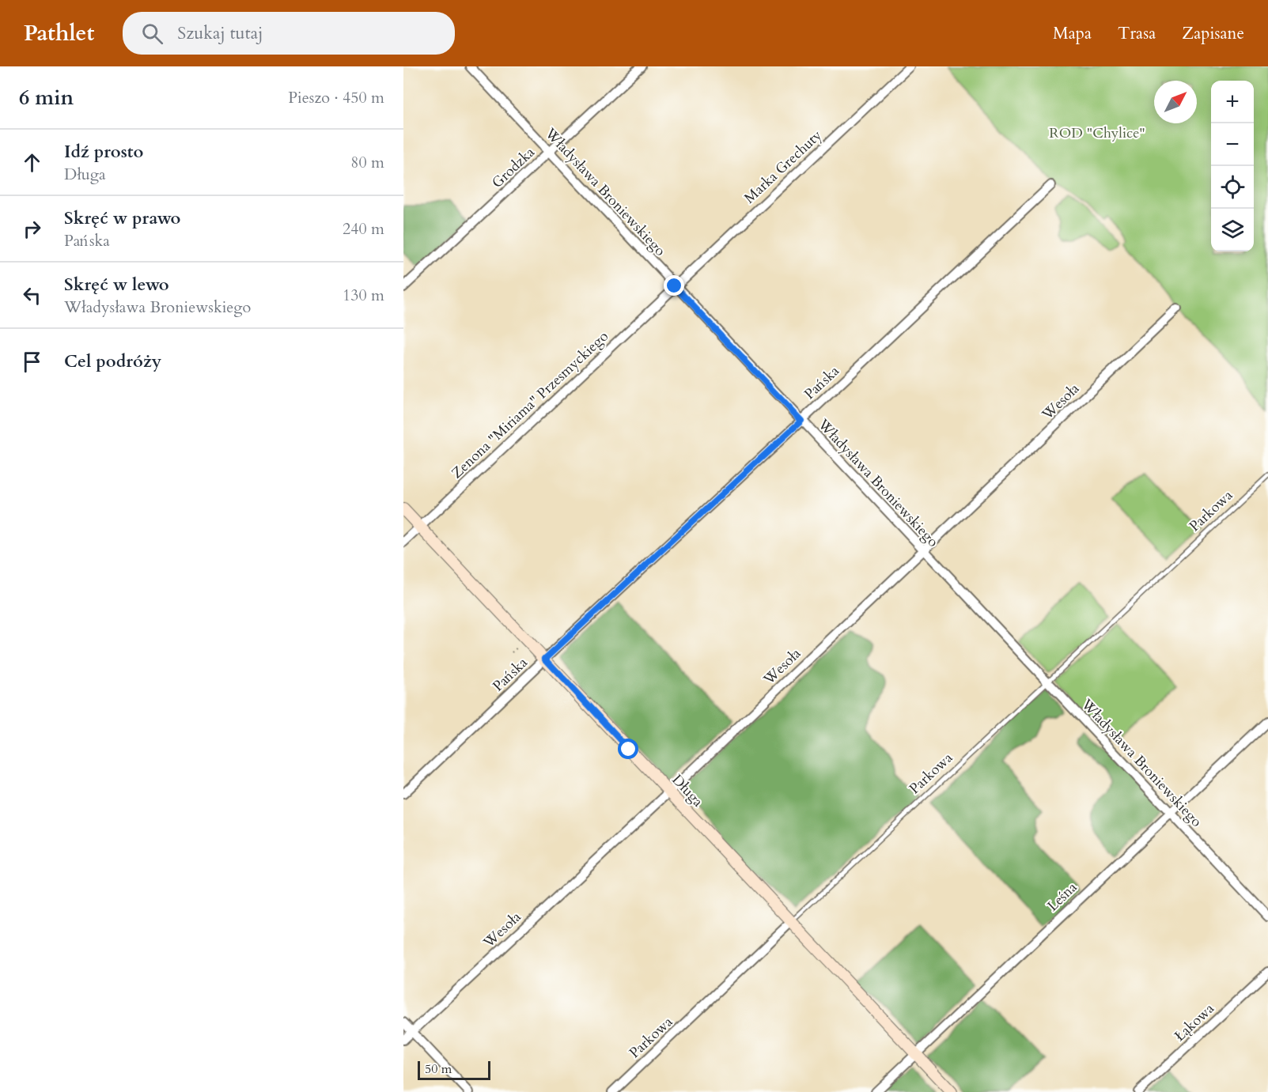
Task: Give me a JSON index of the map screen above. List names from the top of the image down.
{
  "streets": {
    "street": [
      "Marka Grechuty",
      "Grodzka",
      "Władysława Broniewskiego",
      "Pańska",
      "Wesoła",
      "Zenona \"Miriama\" Przesmyckiego",
      "Parkowa",
      "Długa",
      "Leśna",
      "Łąkowa"
    ]
  },
  "crossings": [
    ["Marka Grechuty", "Władysława Broniewskiego"],
    ["Marka Grechuty", "Zenona \"Miriama\" Przesmyckiego"],
    ["Grodzka", "Władysława Broniewskiego"],
    ["Władysława Broniewskiego", "Pańska"],
    ["Władysława Broniewskiego", "Wesoła"],
    ["Władysława Broniewskiego", "Zenona \"Miriama\" Przesmyckiego"],
    ["Władysława Broniewskiego", "Parkowa"],
    ["Władysława Broniewskiego", "Leśna"],
    ["Pańska", "Długa"],
    ["Wesoła", "Długa"],
    ["Zenona \"Miriama\" Przesmyckiego", "Długa"],
    ["Parkowa", "Długa"],
    ["Długa", "Leśna"]
  ],
  "parks": ["ROD \"Chylice\""],
  "scale_bar": "50 m",
  "north": "top right",
  "page": {
    "header": "Pathlet",
    "search": "Szukaj tutaj",
    "nav": ["Mapa", "Trasa", "Zapisane"],
    "heading": ["6 min", "Pieszo · 450 m"],
    "map_buttons": ["+", "−"],
    "list": [
      ["Idź prosto", "Długa", "80 m"],
      ["Skręć w prawo", "Pańska", "240 m"],
      ["Skręć w lewo", "Władysława Broniewskiego", "130 m"],
      "Cel podróży"
    ],
    "scale": "50 m"
  }
}
